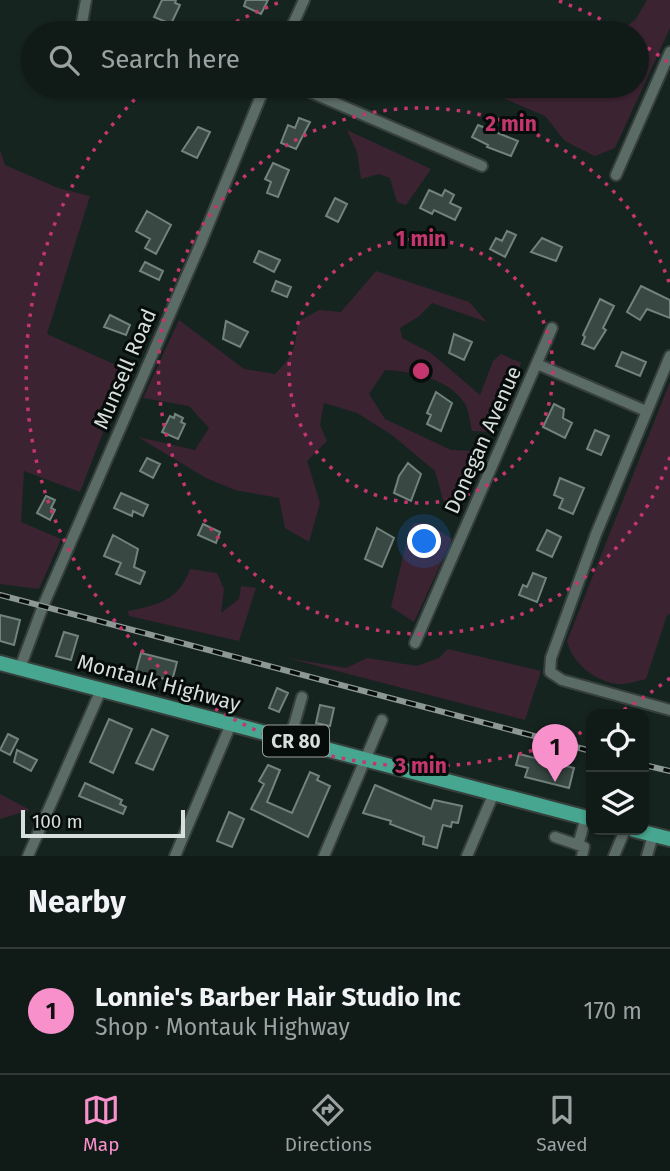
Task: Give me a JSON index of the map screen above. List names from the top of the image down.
{
  "streets": {
    "main road": ["Montauk Highway", "CR 80"],
    "street": ["Munsell Road", "Donegan Avenue"]
  },
  "crossings": [
    ["Munsell Road", "Montauk Highway"]
  ],
  "scale_bar": "100 m",
  "page": {
    "search": "Search here",
    "pins": "1",
    "scale": "100 m",
    "heading": "Nearby",
    "list": [
      {
        "mark": "1",
        "name": "Lonnie's Barber Hair Studio Inc",
        "note": "Shop · Montauk Highway",
        "value": "170 m"
      }
    ],
    "nav": ["Map", "Directions", "Saved"]
  },
  "rings": ["2 min", "1 min", "3 min"]
}
